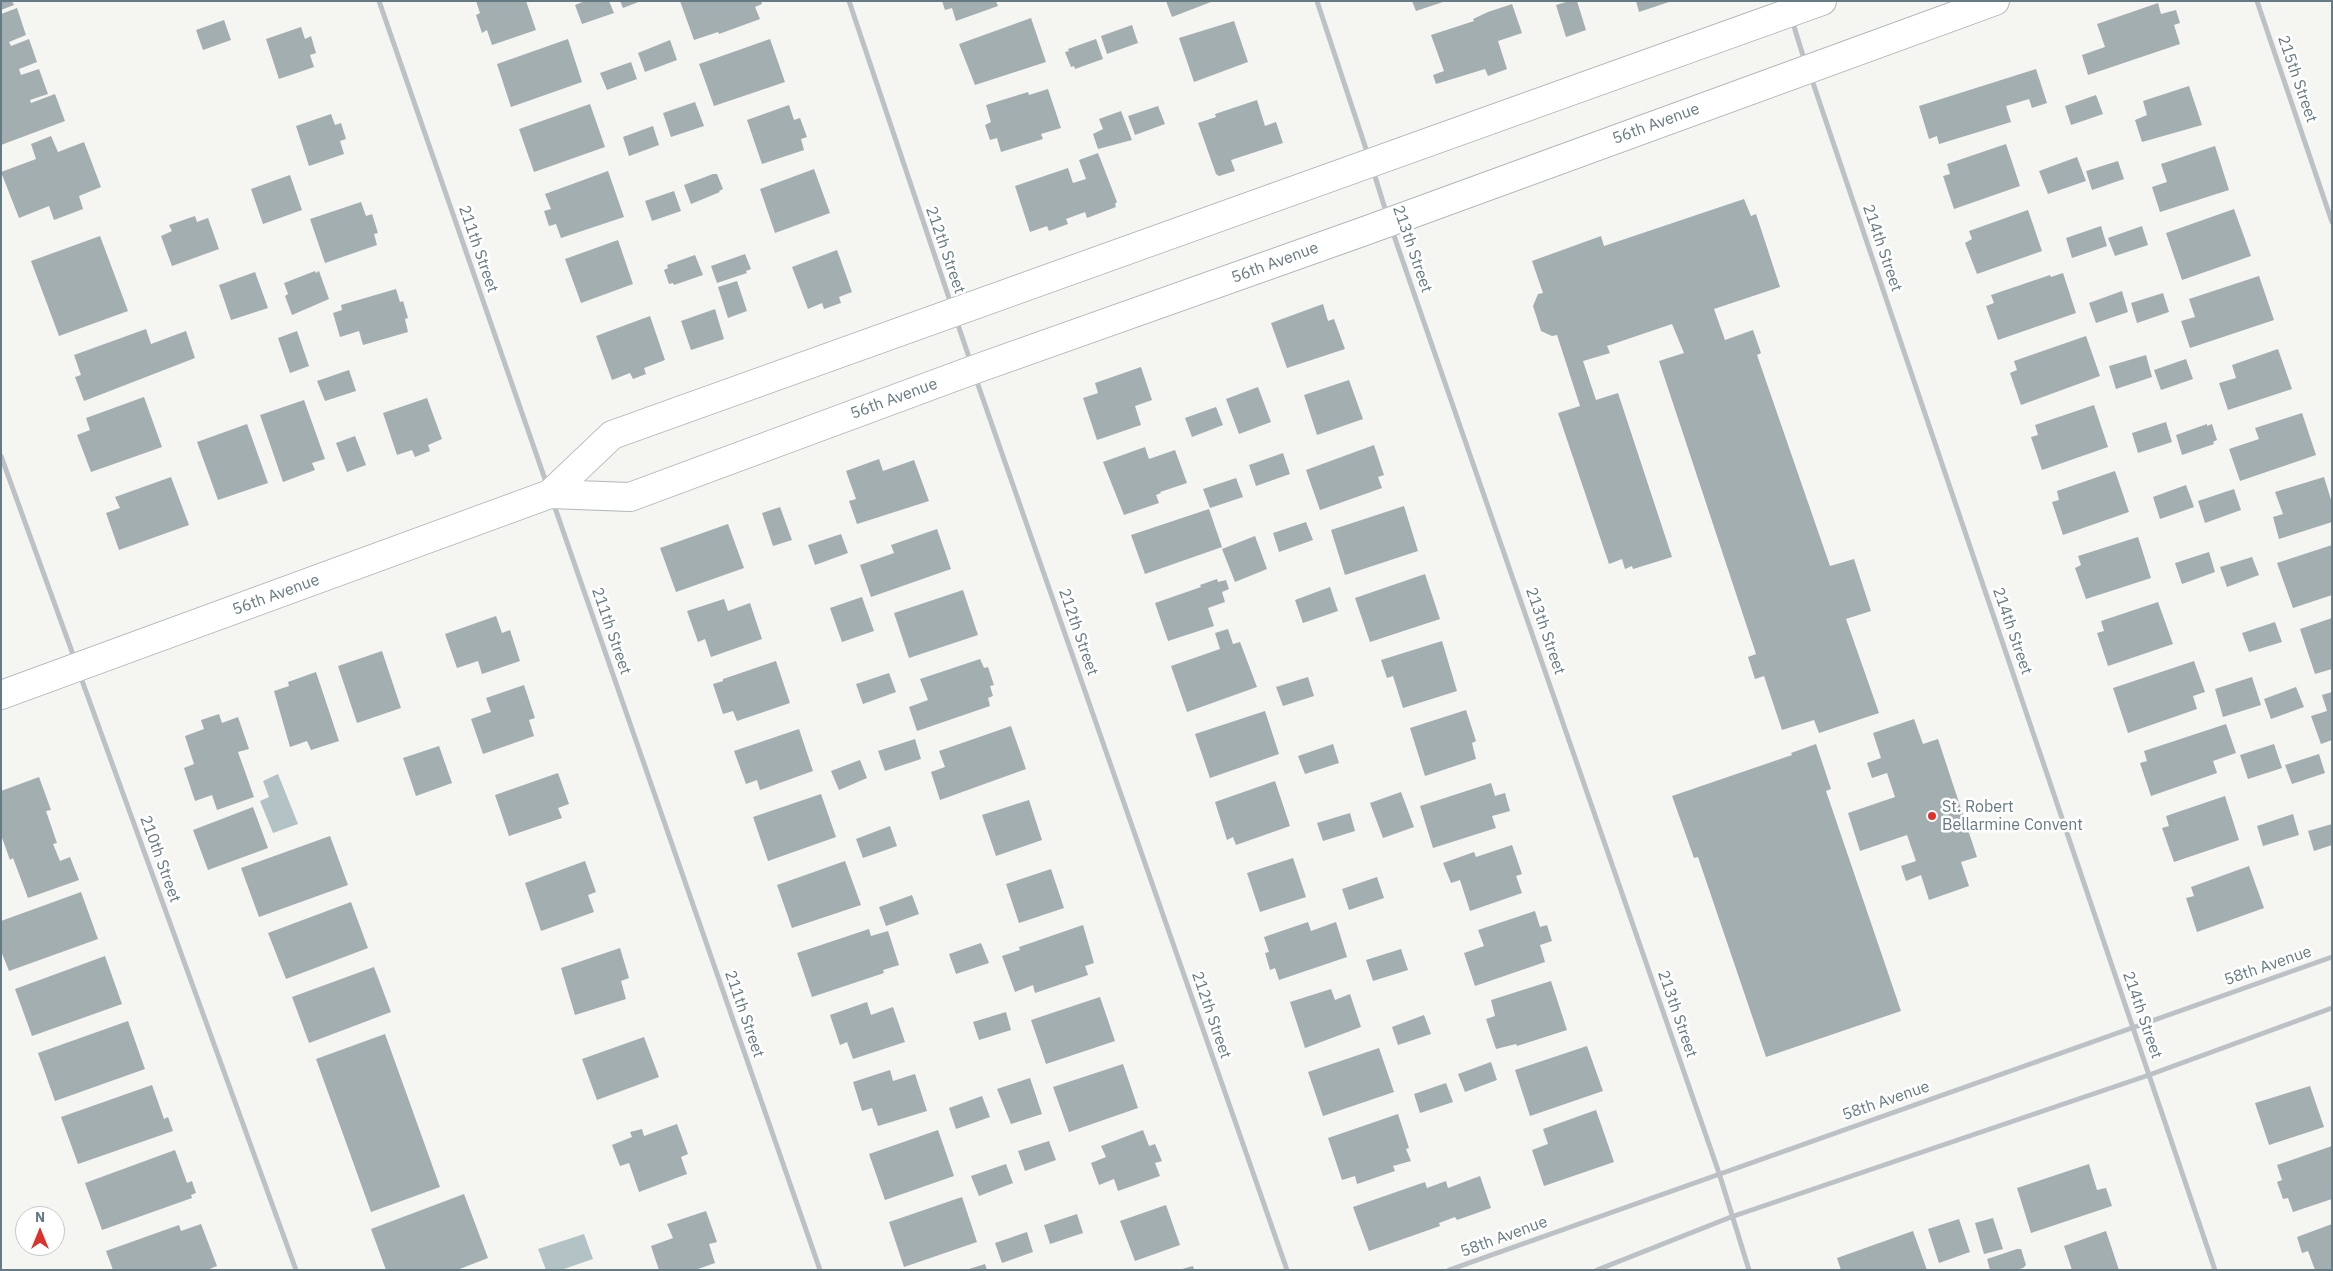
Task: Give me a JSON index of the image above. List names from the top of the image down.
{
  "streets": {
    "street": [
      "215th Street",
      "56th Avenue",
      "214th Street",
      "211th Street",
      "213th Street",
      "212th Street",
      "210th Street",
      "58th Avenue"
    ]
  },
  "crossings": [
    ["56th Avenue", "214th Street"],
    ["56th Avenue", "211th Street"],
    ["56th Avenue", "213th Street"],
    ["56th Avenue", "212th Street"],
    ["56th Avenue", "210th Street"],
    ["214th Street", "58th Avenue"],
    ["213th Street", "58th Avenue"]
  ],
  "places": ["St. Robert Bellarmine Convent"],
  "north": "top"
}
